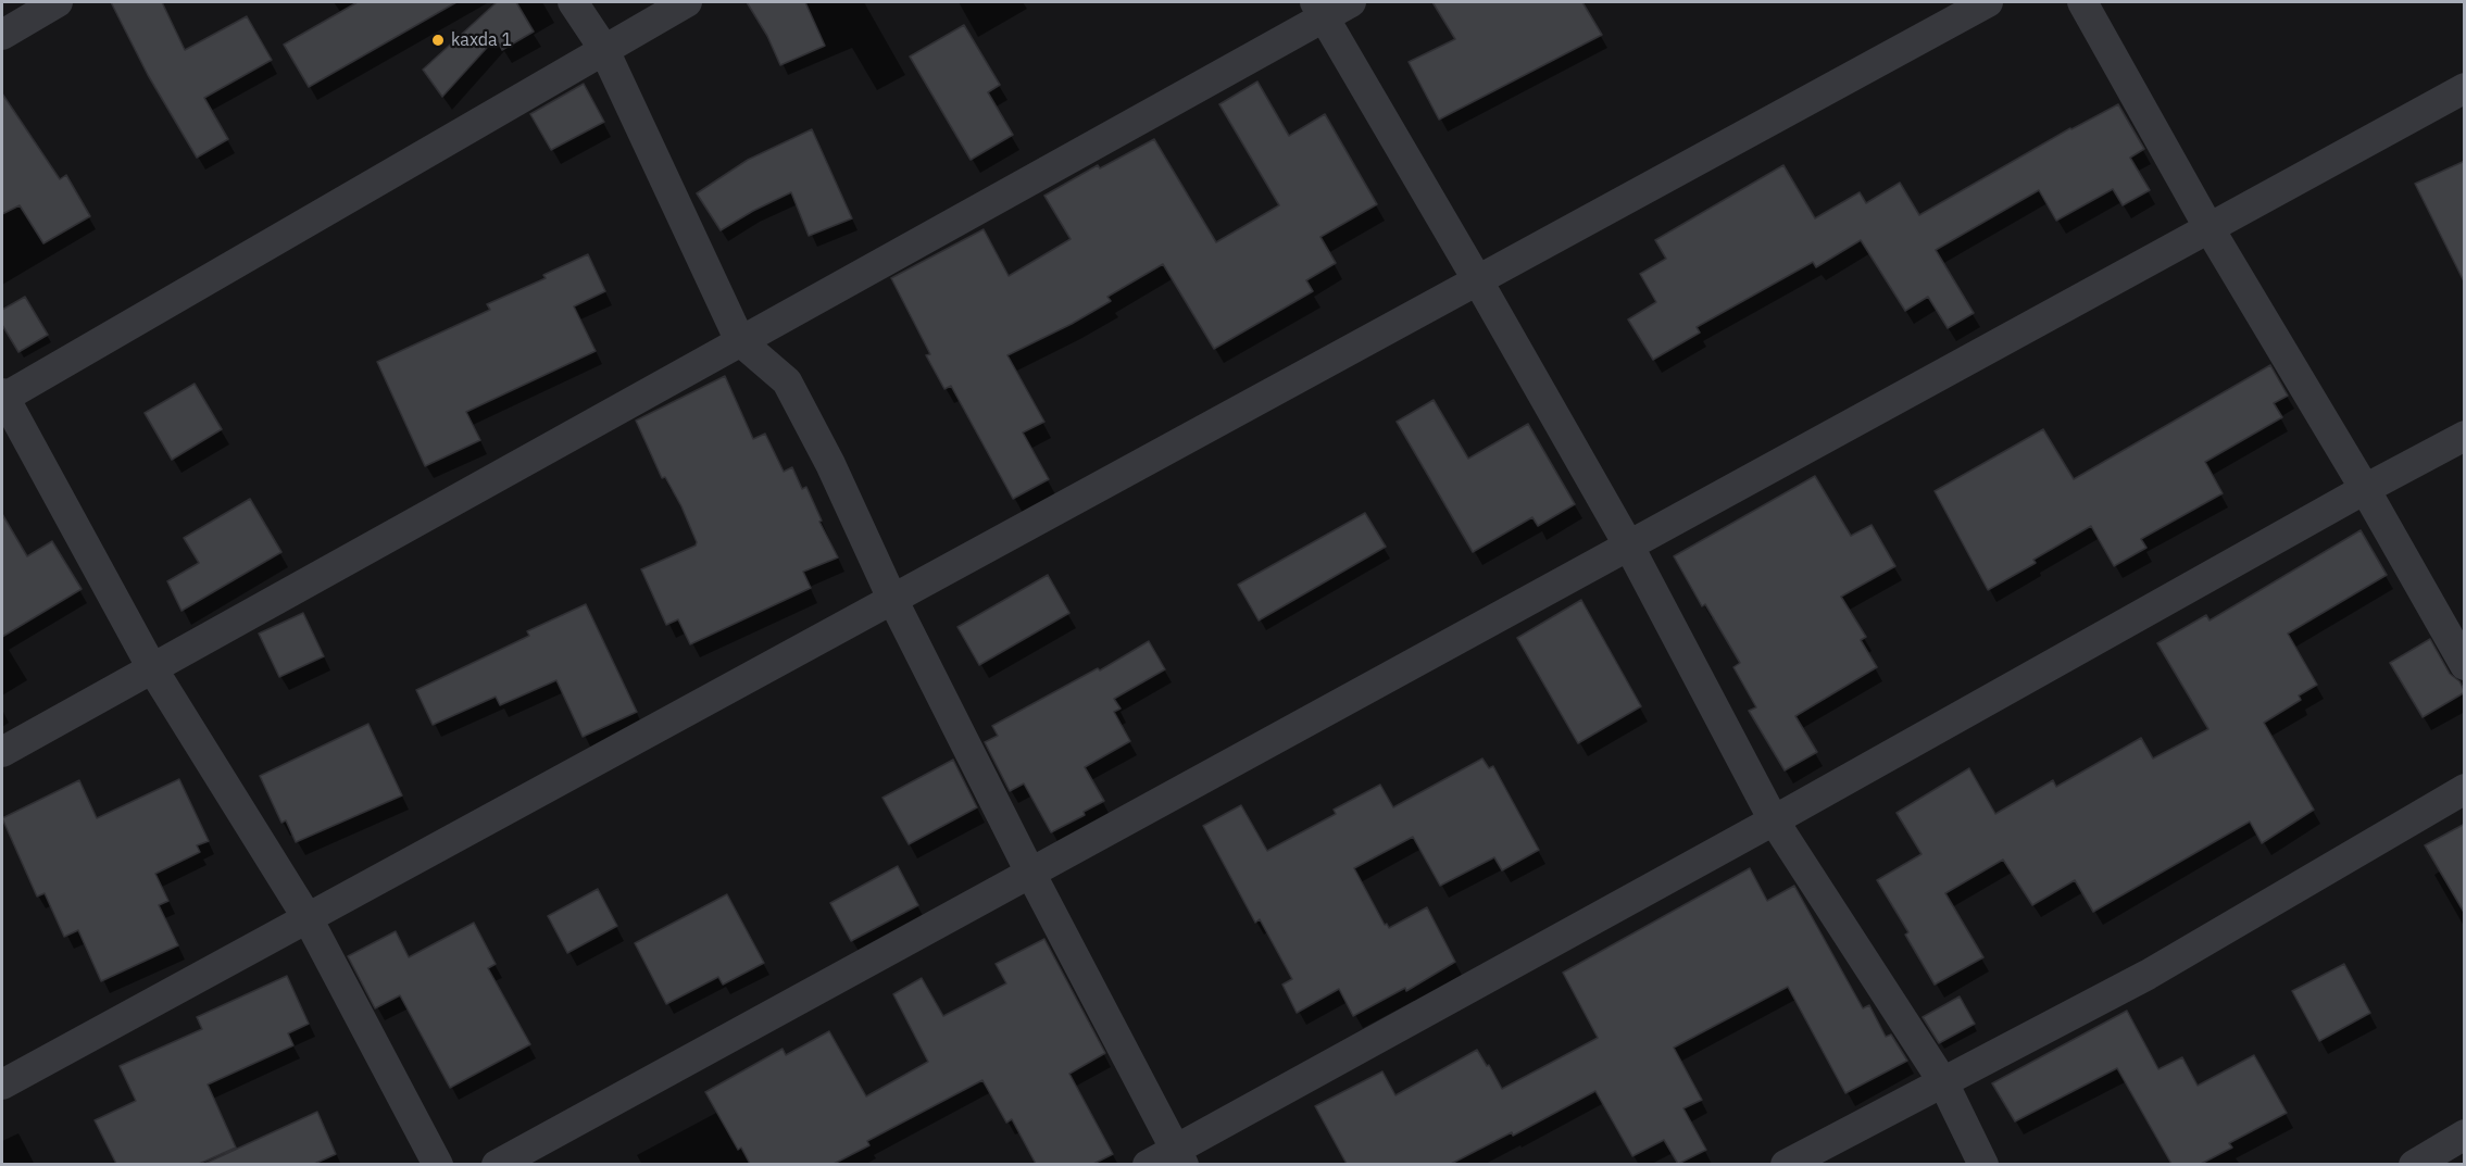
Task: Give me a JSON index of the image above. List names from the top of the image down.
{
  "places": ["kaxda 1"]
}
